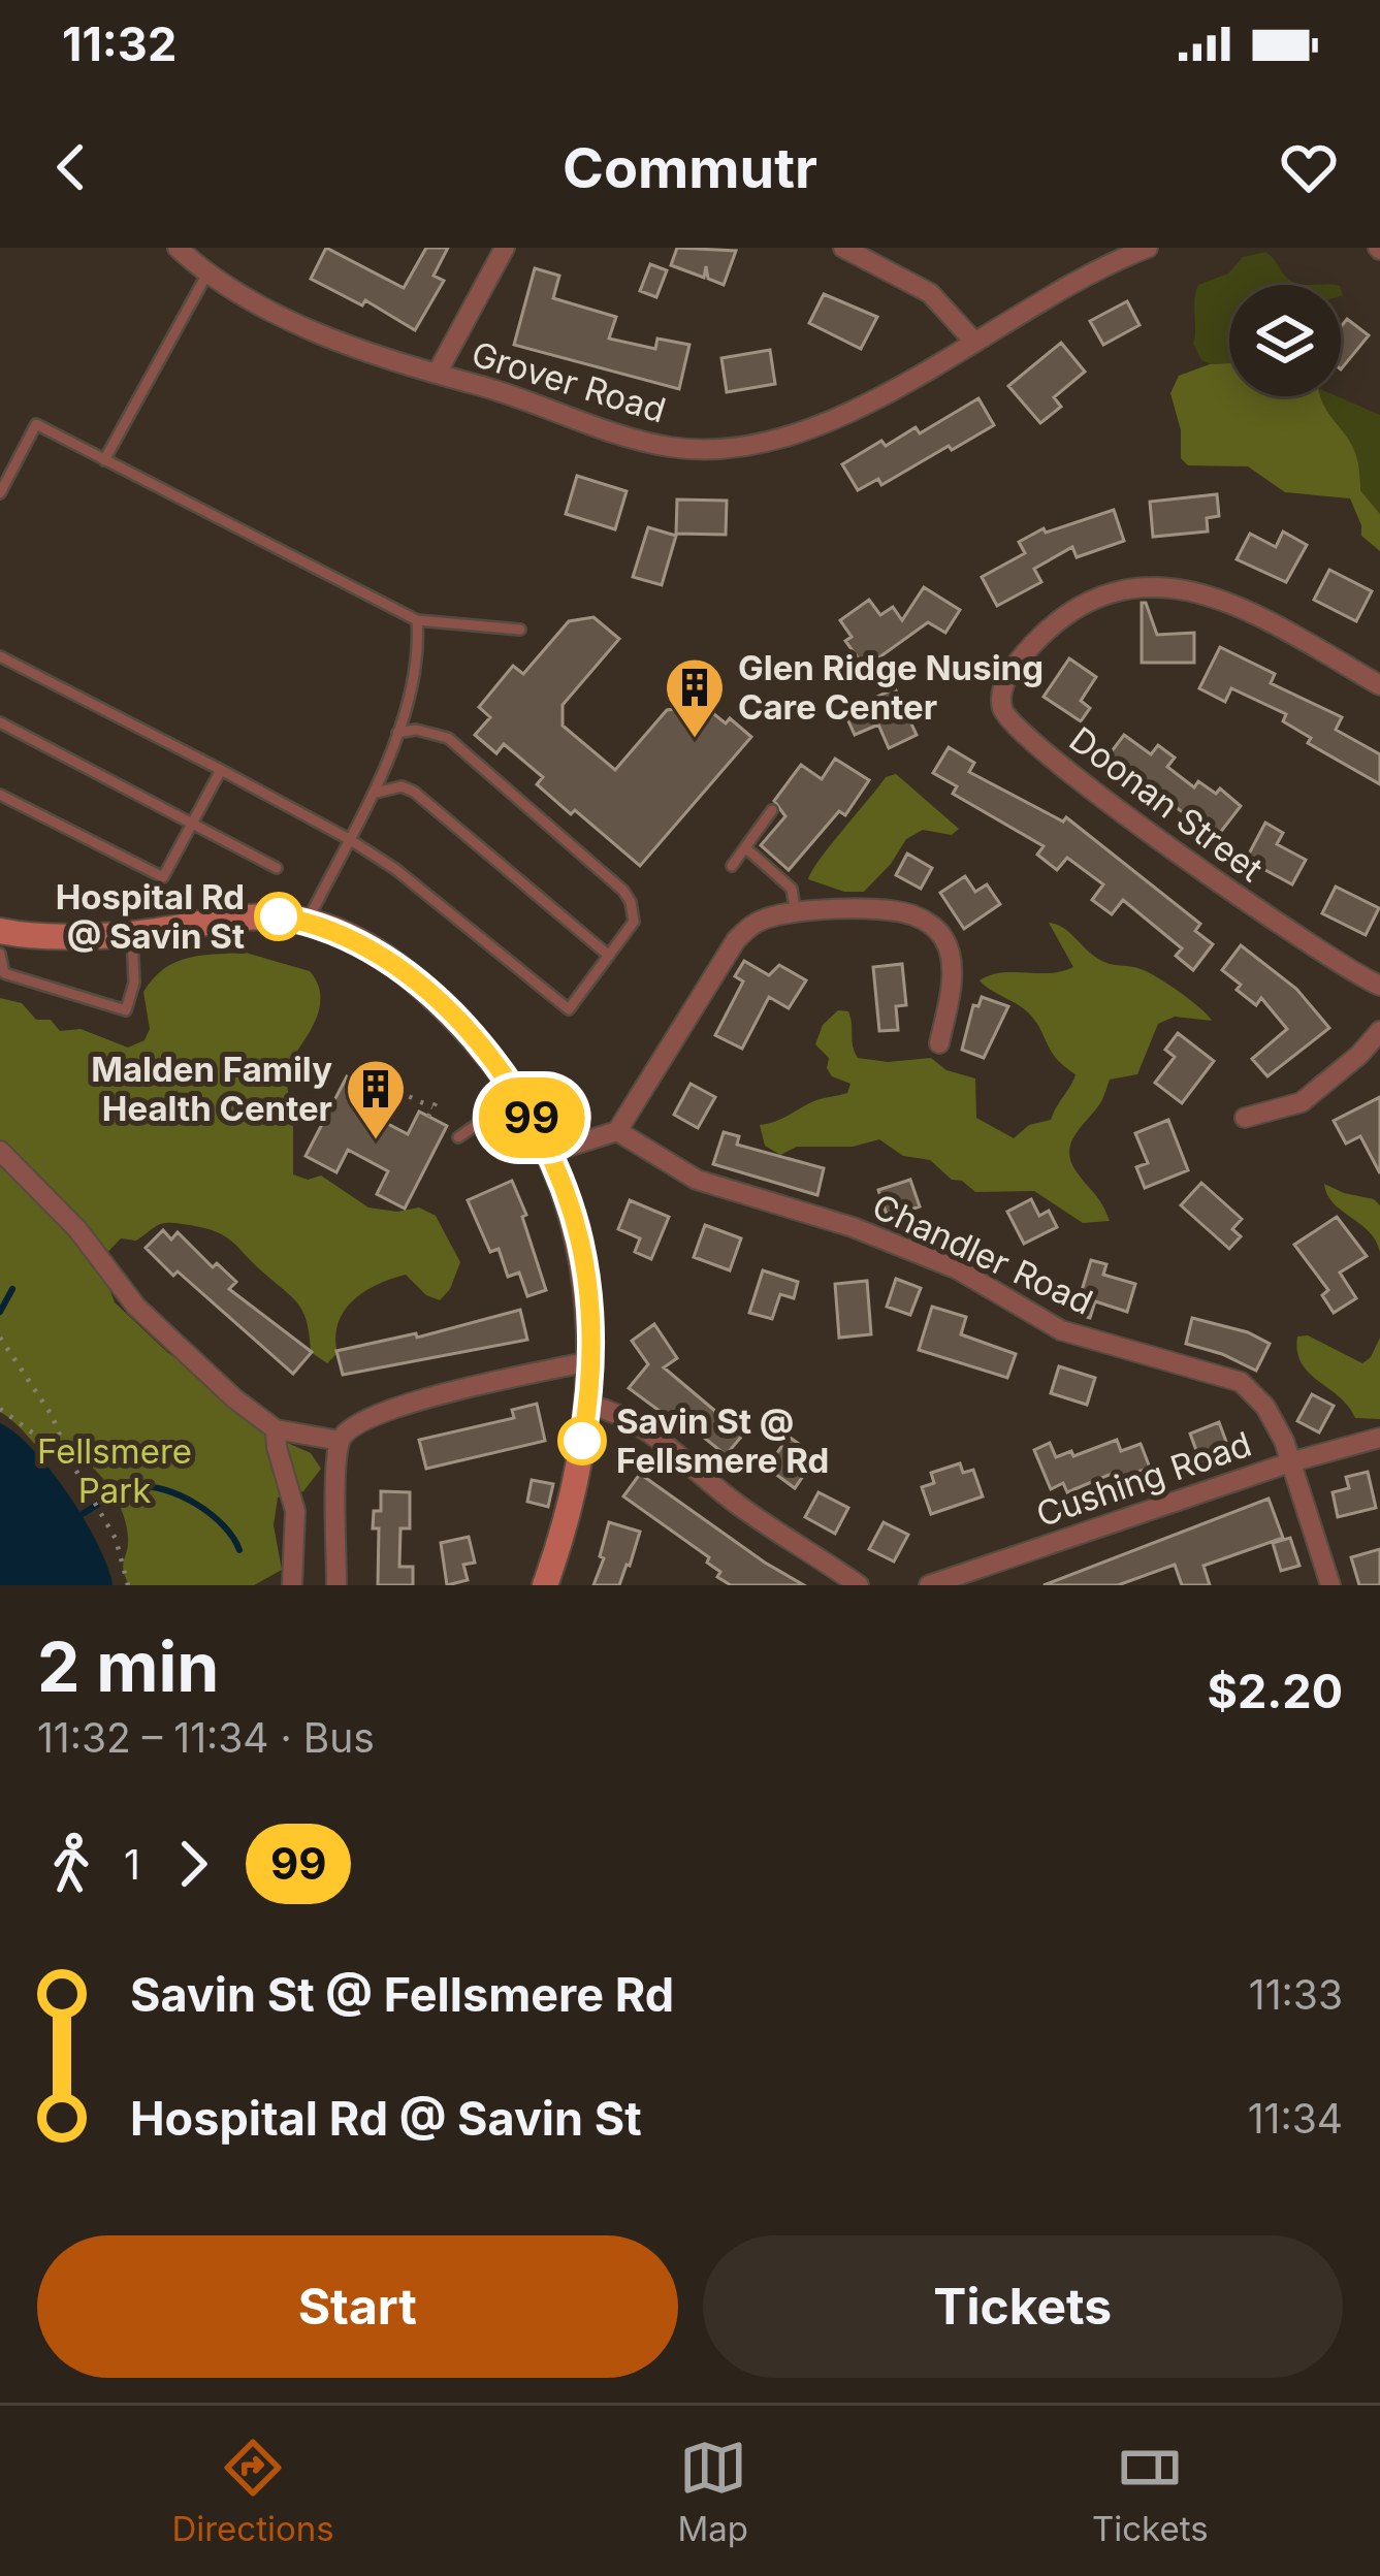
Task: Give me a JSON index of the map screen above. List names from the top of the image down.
{
  "streets": {
    "street": [
      "Grover Road",
      "Doonan Street",
      "Chandler Road",
      "Cushing Road"
    ]
  },
  "crossings": [
    ["Chandler Road", "Cushing Road"]
  ],
  "parks": ["Fellsmere Park"],
  "places": {
    "building": ["Glen Ridge Nusing Care Center", "Malden Family Health Center"],
    "other": ["Hospital Rd @ Savin St", "Savin St @ Fellsmere Rd"]
  },
  "lines": ["bus line 99"],
  "page": {
    "status": "11:32",
    "header": "Commutr",
    "on_map": "99",
    "heading": ["2 min", "11:32 – 11:34 · Bus", "$2.20"],
    "legs": ["1", "99"],
    "list": [
      {
        "name": "Savin St @ Fellsmere Rd",
        "value": "11:33"
      },
      {
        "name": "Hospital Rd @ Savin St",
        "value": "11:34"
      }
    ],
    "buttons": ["Start", "Tickets"],
    "tabs": ["Directions", "Map", "Tickets"]
  }
}
